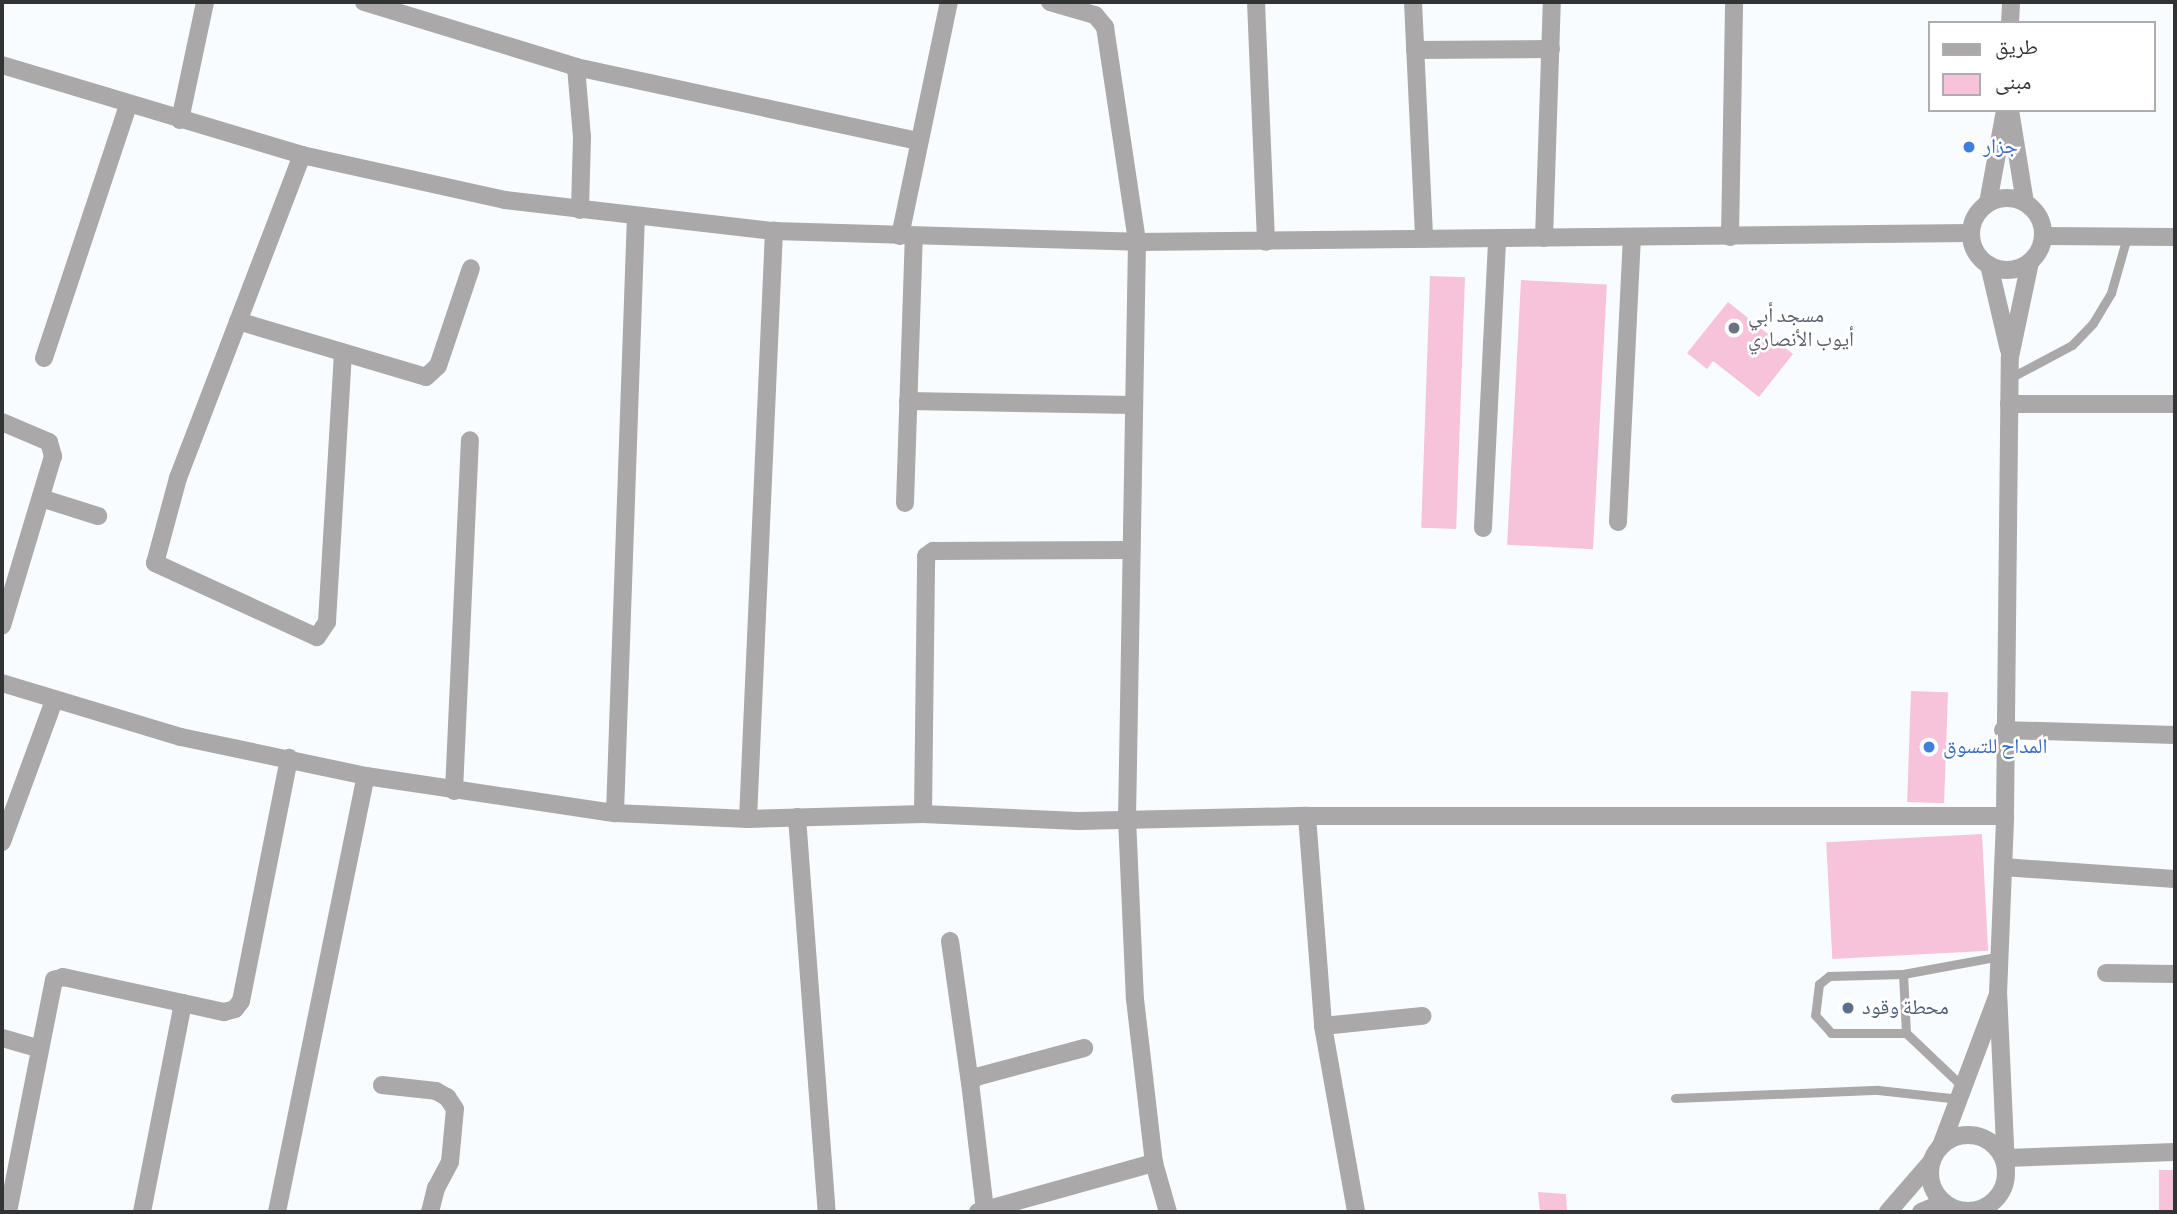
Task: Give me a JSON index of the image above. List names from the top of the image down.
{
  "places": [
    "جزار",
    "مسجد أبي أيوب الأنصاري",
    "المداح للتسوق",
    "محطة وقود"
  ],
  "legend": ["طريق", "مبنى"]
}
